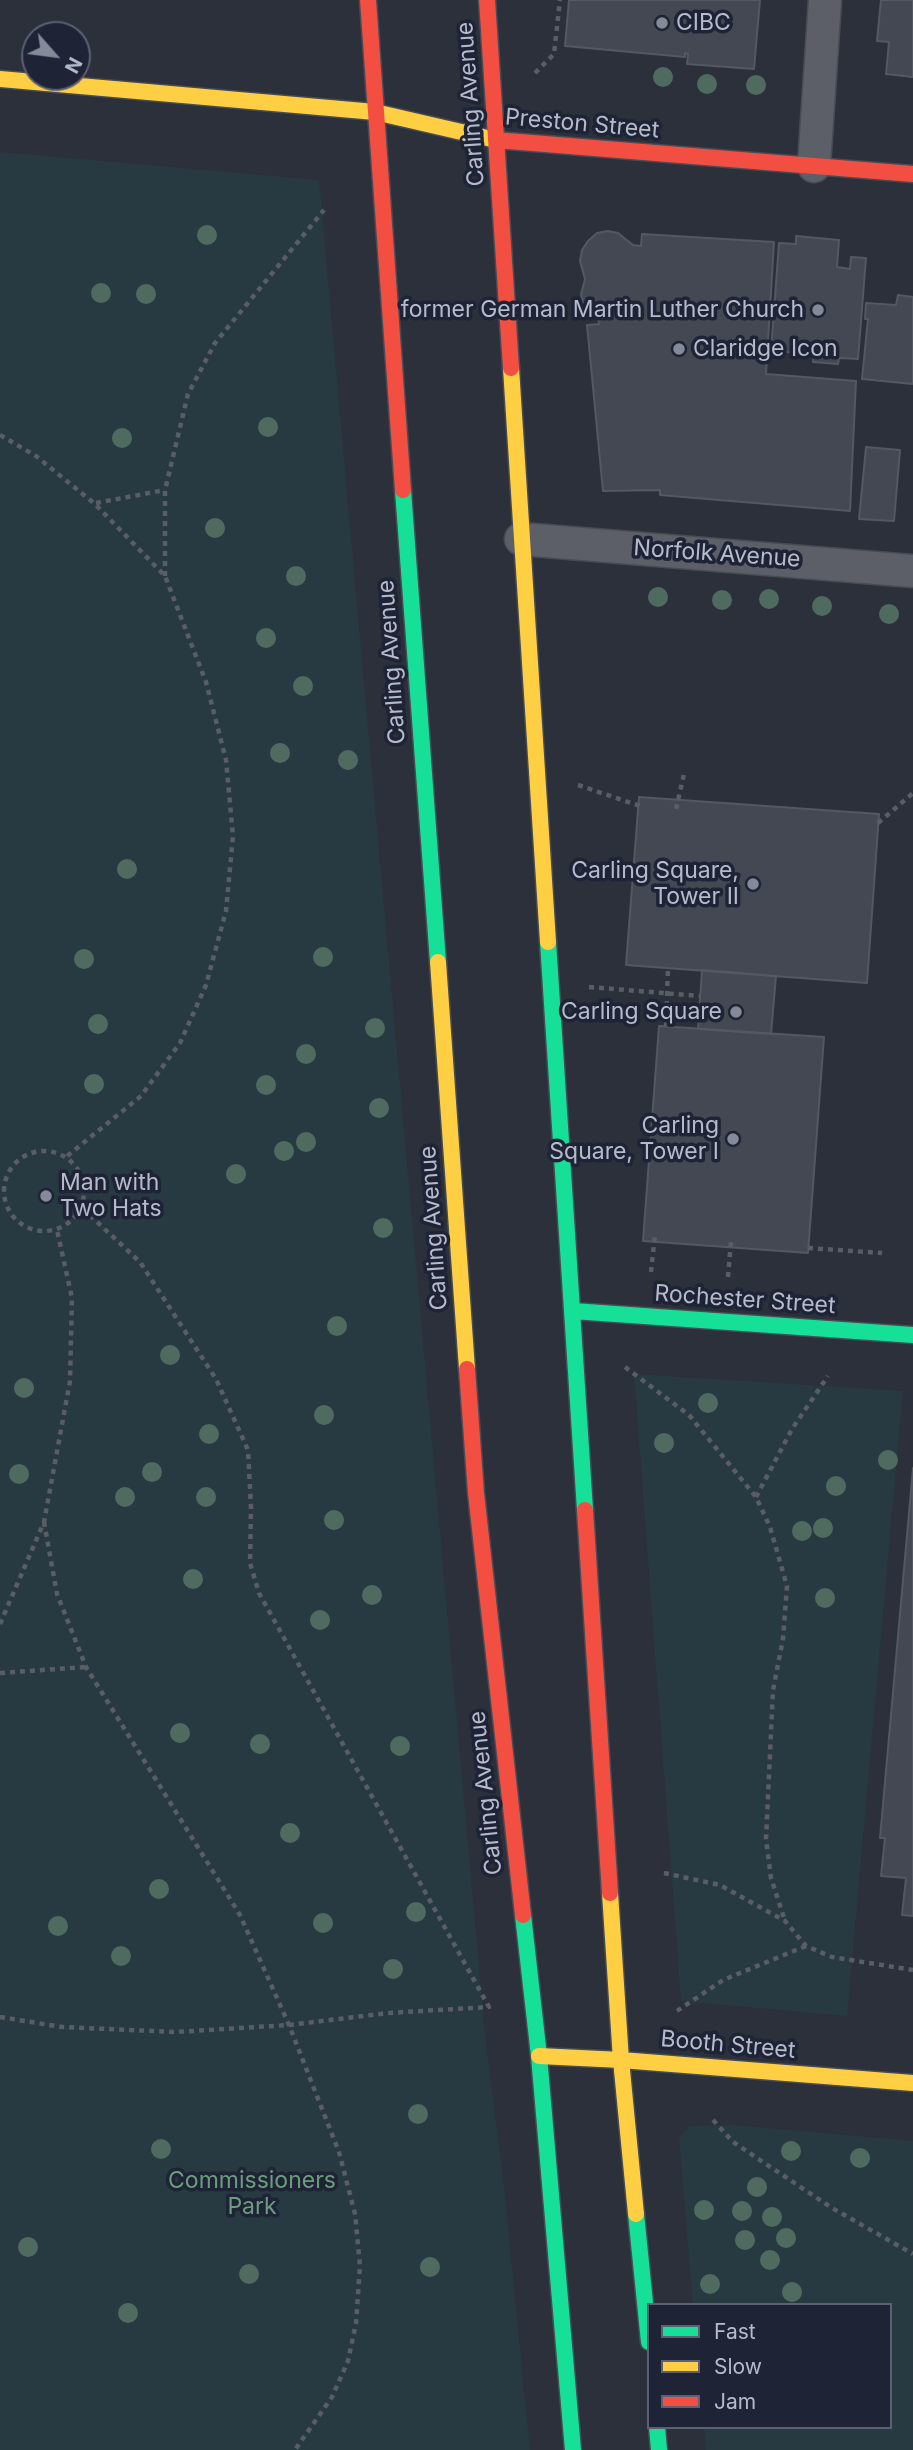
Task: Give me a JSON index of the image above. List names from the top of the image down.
{
  "streets": {
    "main road": [
      "Carling Avenue",
      "Preston Street",
      "Rochester Street",
      "Booth Street"
    ],
    "street": ["Norfolk Avenue"]
  },
  "crossings": [
    ["Carling Avenue", "Preston Street"],
    ["Carling Avenue", "Norfolk Avenue"],
    ["Carling Avenue", "Rochester Street"],
    ["Carling Avenue", "Booth Street"]
  ],
  "parks": ["Commissioners Park"],
  "places": [
    "CIBC",
    "former German Martin Luther Church",
    "Claridge Icon",
    "Carling Square, Tower II",
    "Carling Square",
    "Carling Square, Tower I",
    "Man with Two Hats"
  ],
  "legend": ["Fast", "Slow", "Jam"],
  "north": "bottom right"
}
